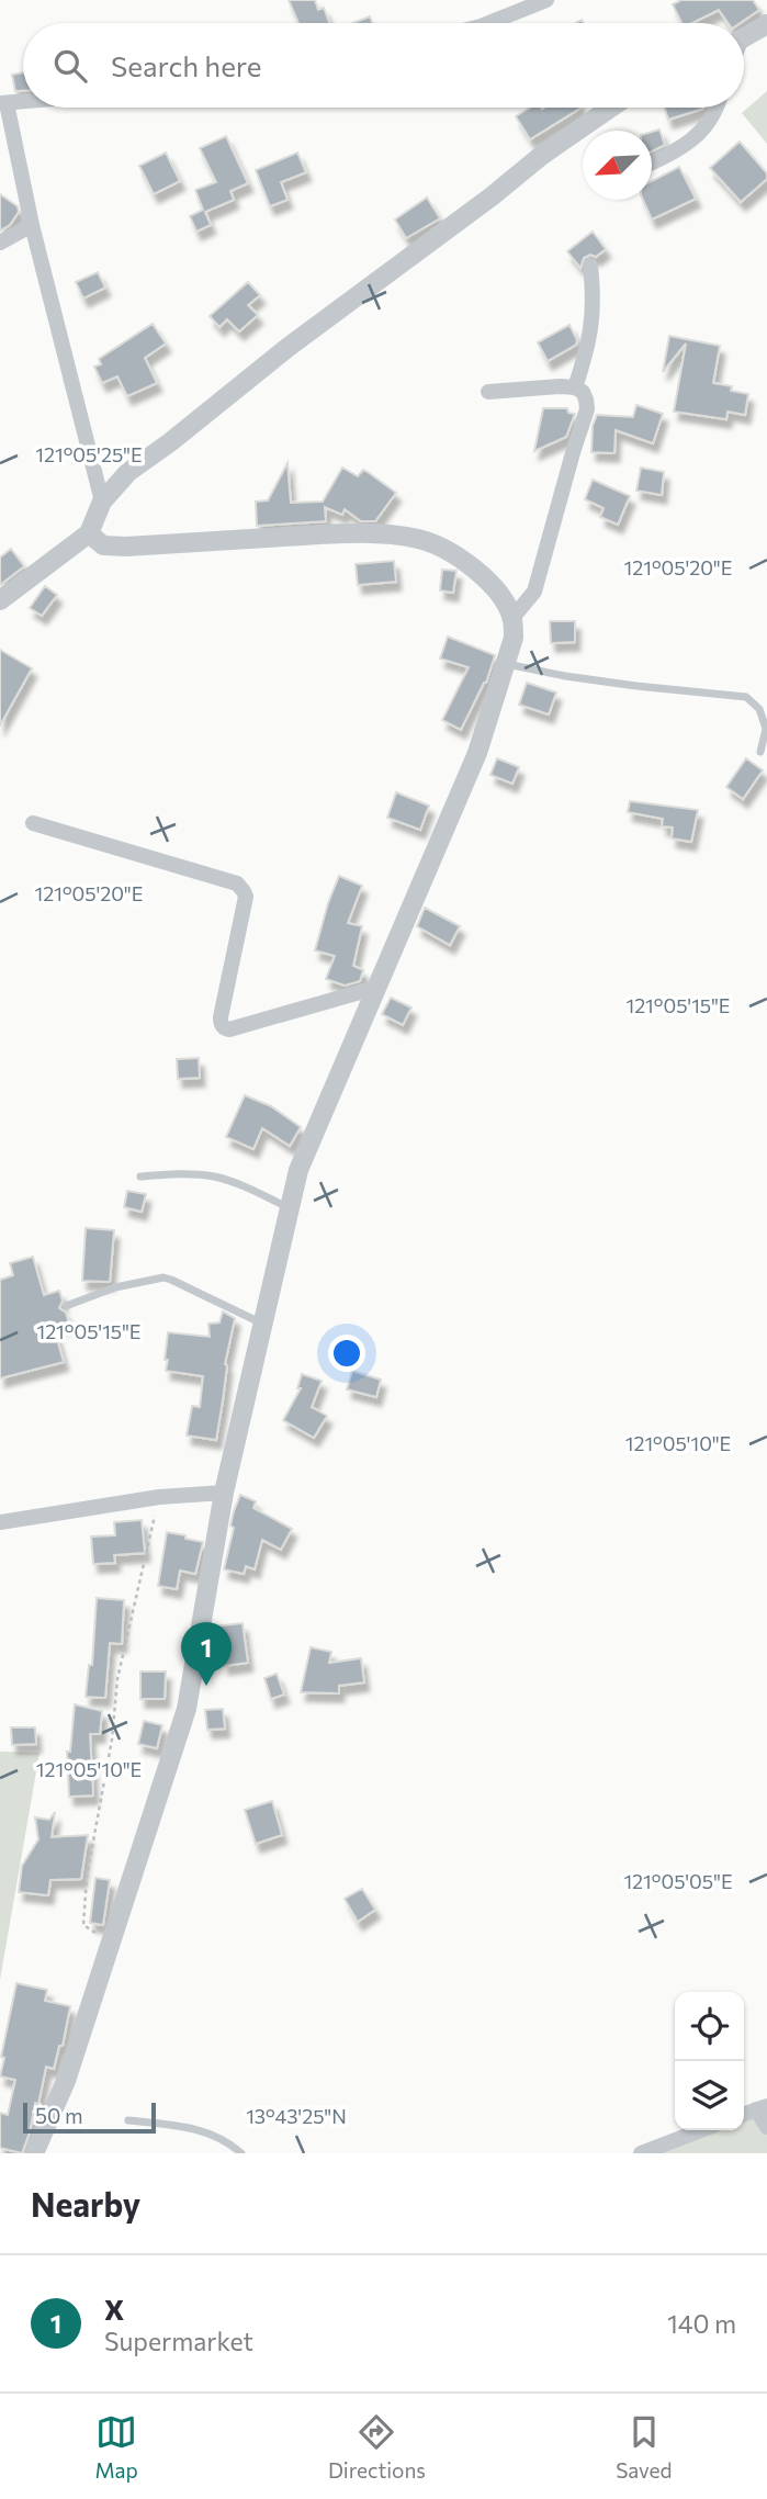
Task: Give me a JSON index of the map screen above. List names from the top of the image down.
{
  "scale_bar": "50 m",
  "north": "bottom left",
  "page": {
    "search": "Search here",
    "pins": "1",
    "scale": "50 m",
    "heading": "Nearby",
    "list": [
      {
        "mark": "1",
        "name": "X",
        "note": "Supermarket",
        "value": "140 m"
      }
    ],
    "nav": ["Map", "Directions", "Saved"]
  },
  "coordinates": [
    "121°05'25\"E",
    "121°05'20\"E",
    "121°05'15\"E",
    "121°05'10\"E",
    "121°05'05\"E",
    "13°43'25\"N"
  ]
}
